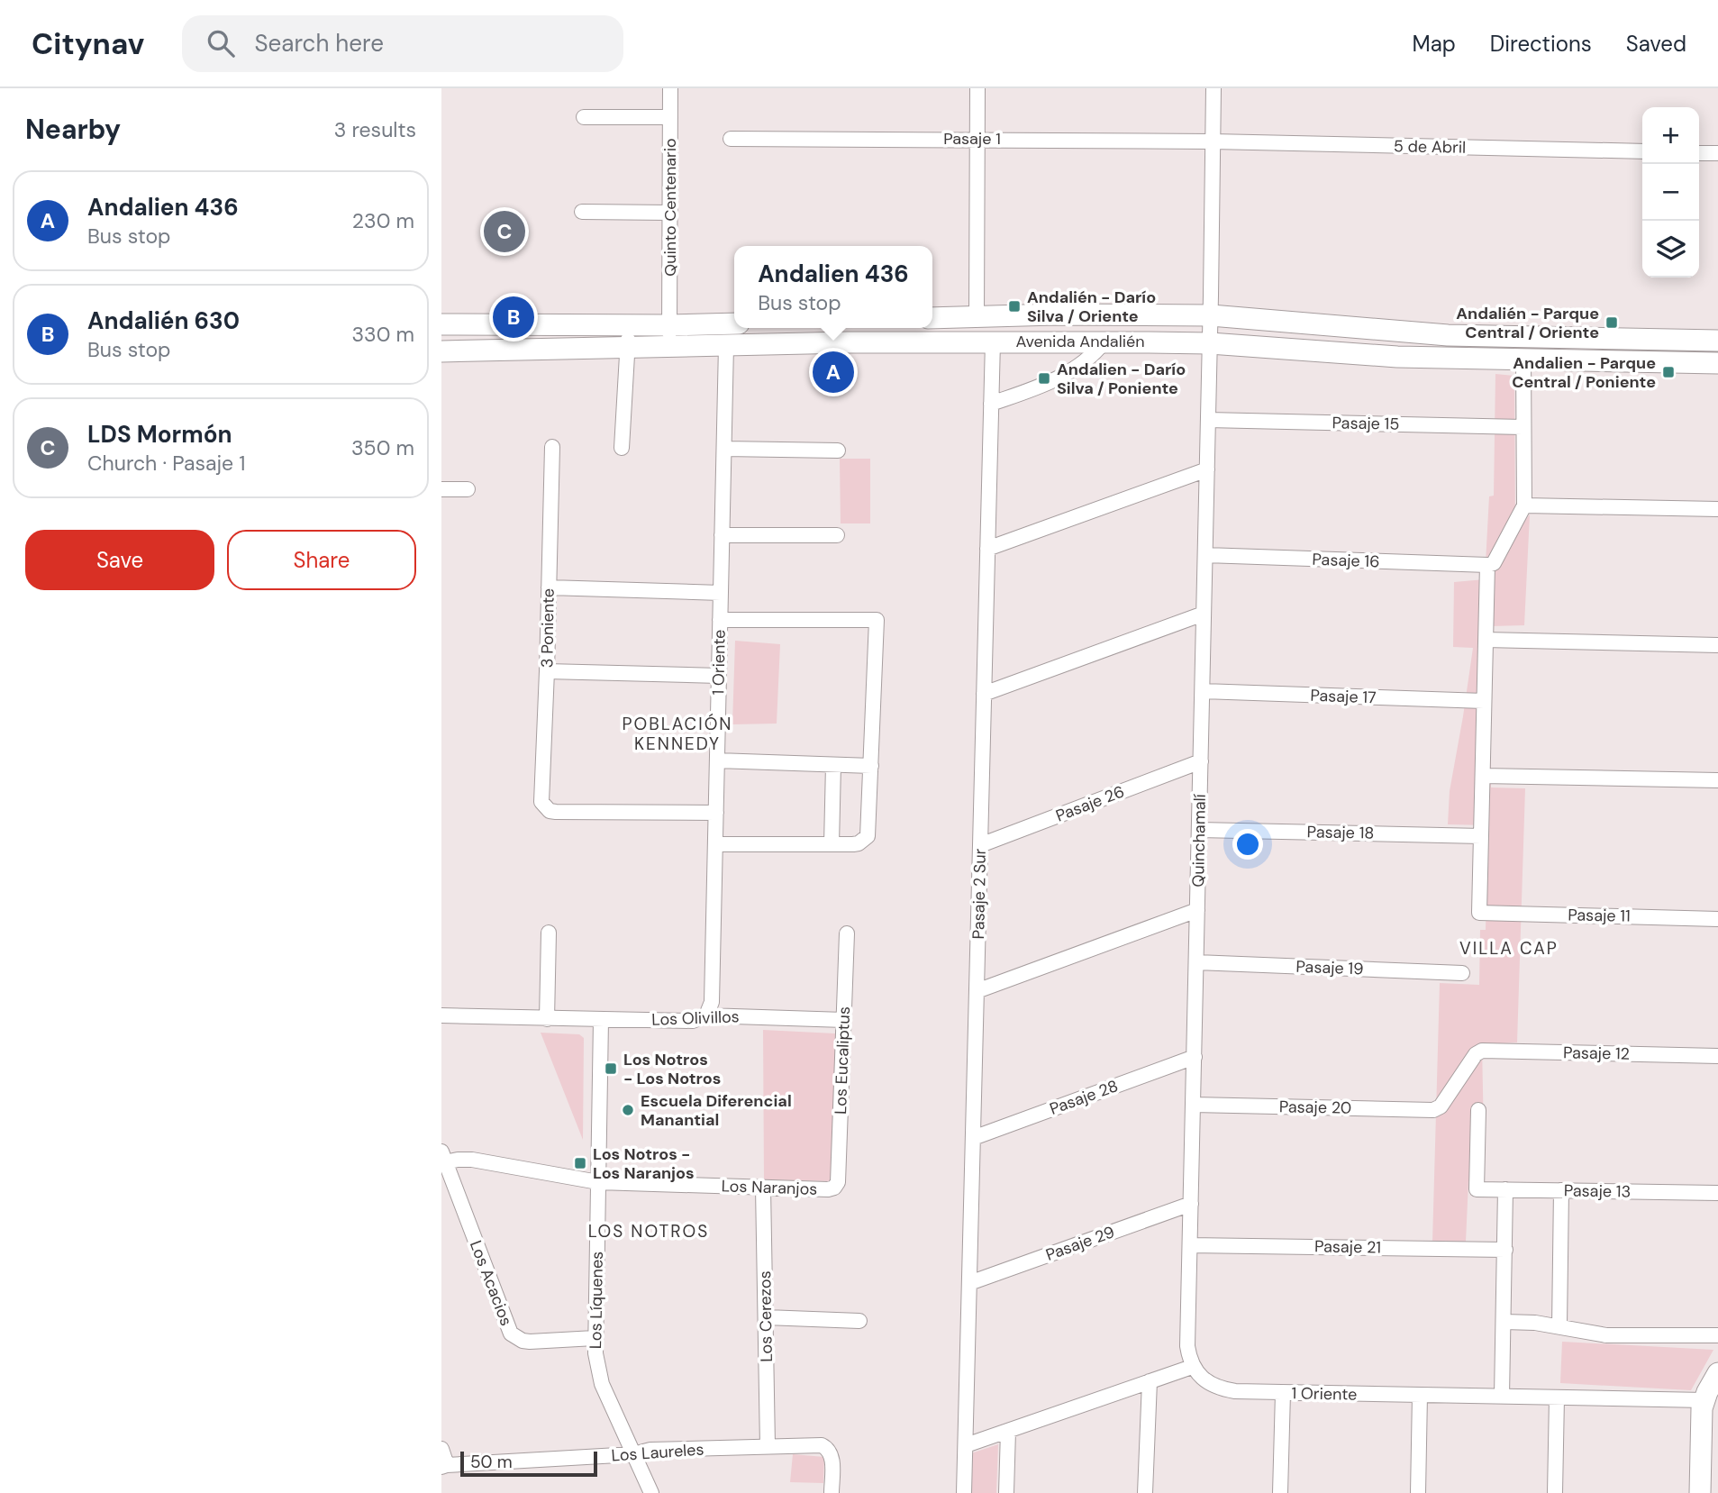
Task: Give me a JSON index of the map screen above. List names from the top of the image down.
{
  "streets": {
    "main road": ["Avenida Andalién"],
    "street": [
      "Pasaje 1",
      "5 de Abril",
      "Quinto Centenario",
      "Pasaje 15",
      "Pasaje 16",
      "3 Poniente",
      "1 Oriente",
      "Pasaje 17",
      "Pasaje 26",
      "Pasaje 18",
      "Quinchamalí",
      "Pasaje 2 Sur",
      "Pasaje 11",
      "Pasaje 19",
      "Los Olivillos",
      "Pasaje 12",
      "Los Eucaliptus",
      "Pasaje 28",
      "Pasaje 20",
      "Los Naranjos",
      "Pasaje 13",
      "Pasaje 29",
      "Pasaje 21",
      "Los Acacios",
      "Los Líquenes",
      "Los Cerezos",
      "Los Laureles"
    ]
  },
  "crossings": [
    ["Pasaje 1", "5 de Abril"],
    ["Pasaje 1", "Quinchamalí"],
    ["5 de Abril", "Quinchamalí"],
    ["Quinto Centenario", "Avenida Andalién"],
    ["Avenida Andalién", "1 Oriente"],
    ["Avenida Andalién", "Quinchamalí"],
    ["Avenida Andalién", "Pasaje 2 Sur"],
    ["Pasaje 15", "Quinchamalí"],
    ["Pasaje 16", "Quinchamalí"],
    ["3 Poniente", "1 Oriente"],
    ["1 Oriente", "Quinchamalí"],
    ["1 Oriente", "Los Olivillos"],
    ["Pasaje 17", "Quinchamalí"],
    ["Pasaje 26", "Quinchamalí"],
    ["Pasaje 26", "Pasaje 2 Sur"],
    ["Pasaje 18", "Quinchamalí"],
    ["Pasaje 18", "Pasaje 11"],
    ["Quinchamalí", "Pasaje 19"],
    ["Quinchamalí", "Pasaje 28"],
    ["Quinchamalí", "Pasaje 20"],
    ["Quinchamalí", "Pasaje 29"],
    ["Quinchamalí", "Pasaje 21"],
    ["Pasaje 2 Sur", "Pasaje 28"],
    ["Pasaje 2 Sur", "Pasaje 29"],
    ["Los Olivillos", "Los Eucaliptus"],
    ["Los Olivillos", "Los Líquenes"],
    ["Pasaje 12", "Pasaje 20"],
    ["Los Eucaliptus", "Los Naranjos"],
    ["Los Naranjos", "Los Acacios"],
    ["Los Naranjos", "Los Líquenes"],
    ["Los Naranjos", "Los Cerezos"],
    ["Los Acacios", "Los Líquenes"],
    ["Los Líquenes", "Los Laureles"],
    ["Los Cerezos", "Los Laureles"]
  ],
  "districts": ["POBLACIÓN KENNEDY", "VILLA CAP", "LOS NOTROS"],
  "places": {
    "transit": [
      "Andalién - Darío Silva / Oriente",
      "Andalién - Parque Central / Oriente",
      "Andalien - Parque Central / Poniente",
      "Andalien - Darío Silva / Poniente",
      "Los Notros - Los Notros",
      "Los Notros - Los Naranjos"
    ],
    "other": ["Escuela Diferencial Manantial"]
  },
  "scale_bar": "50 m",
  "page": {
    "header": "Citynav",
    "search": "Search here",
    "nav": ["Map", "Directions", "Saved"],
    "heading": ["Nearby", "3 results"],
    "map_buttons": ["+", "−"],
    "list": [
      {
        "mark": "A",
        "name": "Andalien 436",
        "note": "Bus stop",
        "value": "230 m"
      },
      {
        "mark": "B",
        "name": "Andalién 630",
        "note": "Bus stop",
        "value": "330 m"
      },
      {
        "mark": "C",
        "name": "LDS Mormón",
        "note": "Church · Pasaje 1",
        "value": "350 m"
      }
    ],
    "pins": ["C", "B", "A"],
    "popup": ["Andalien 436", "Bus stop"],
    "buttons": ["Save", "Share"],
    "scale": "50 m"
  }
}
